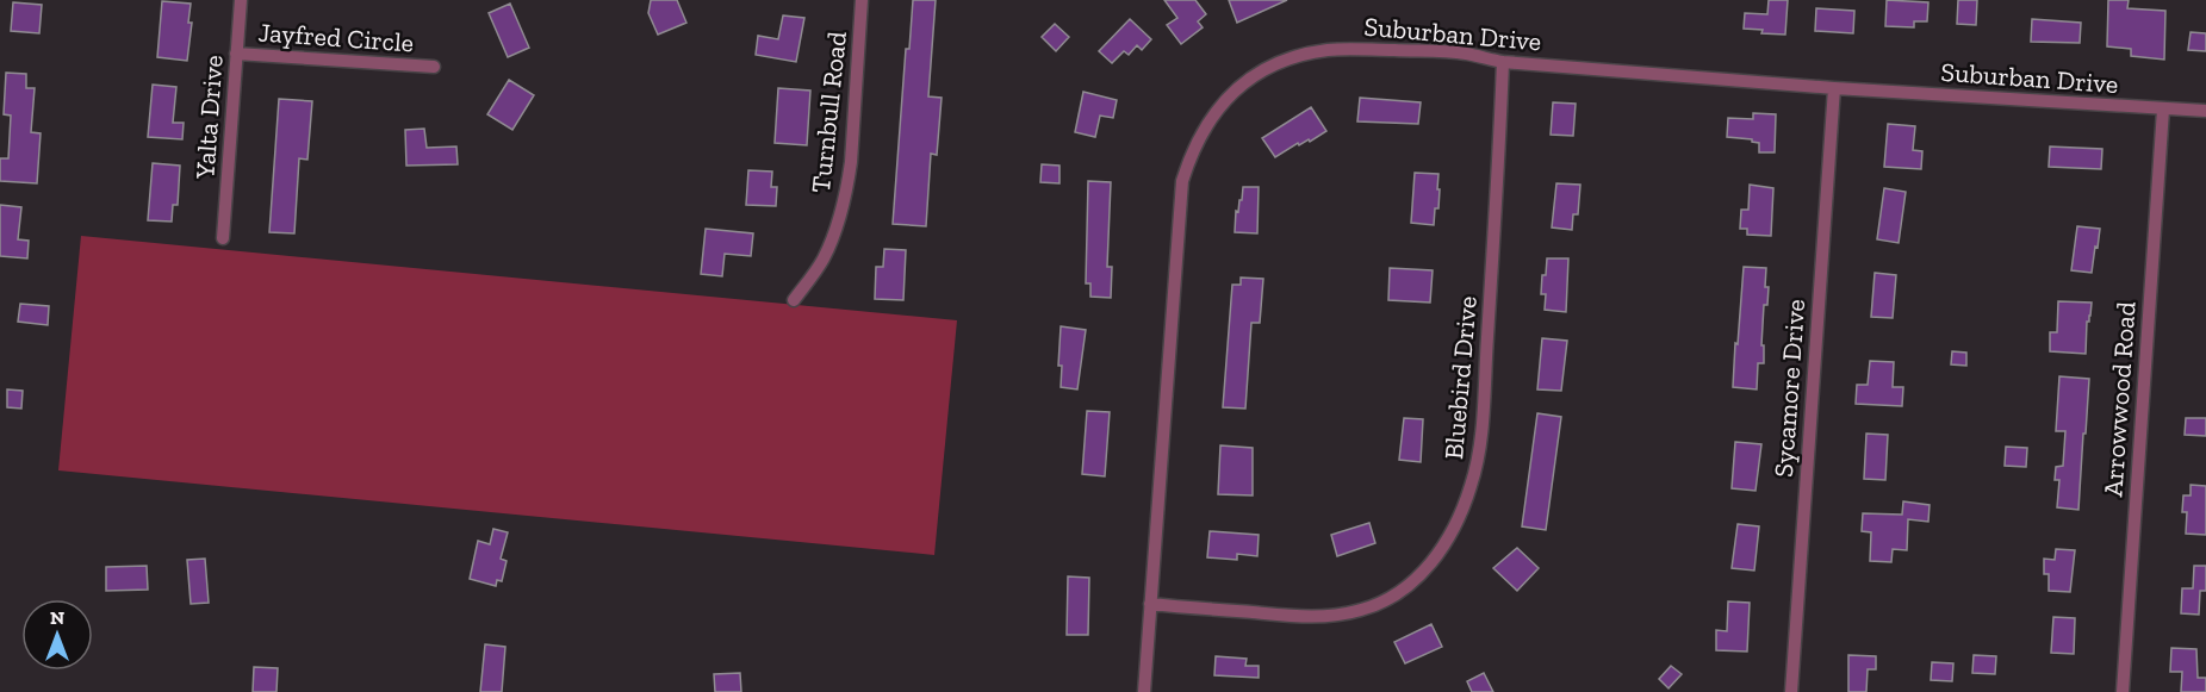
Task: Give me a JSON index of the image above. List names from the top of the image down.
{
  "streets": {
    "street": [
      "Suburban Drive",
      "Jayfred Circle",
      "Turnbull Road",
      "Yalta Drive",
      "Bluebird Drive",
      "Sycamore Drive",
      "Arrowwood Road"
    ]
  },
  "crossings": [
    ["Suburban Drive", "Bluebird Drive"],
    ["Suburban Drive", "Sycamore Drive"],
    ["Suburban Drive", "Arrowwood Road"],
    ["Jayfred Circle", "Yalta Drive"]
  ],
  "north": "top"
}
